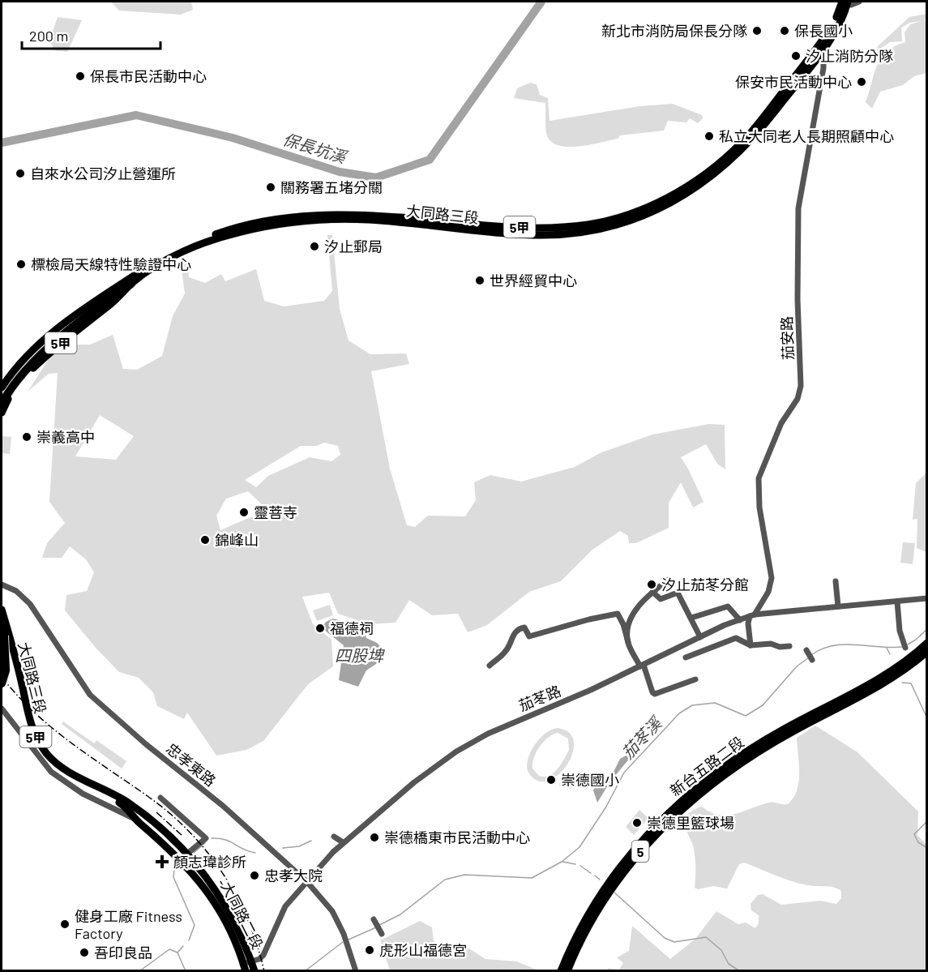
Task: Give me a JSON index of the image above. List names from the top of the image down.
{
  "streets": {
    "main road": [
      "大同路三段",
      "5甲",
      "新台五路二段",
      "5",
      "大同路二段"
    ],
    "street": ["茄安路", "茄苳路", "忠孝東路"]
  },
  "crossings": [
    ["大同路三段", "茄安路"],
    ["大同路三段", "大同路二段"],
    ["茄安路", "茄苳路"],
    ["茄苳路", "忠孝東路"],
    ["茄苳路", "大同路二段"]
  ],
  "water": ["保長坑溪", "四股埤", "茄苳溪"],
  "places": {
    "other": [
      "新北市消防局保長分隊",
      "保長國小",
      "汐止消防分隊",
      "保長市民活動中心",
      "保安市民活動中心",
      "私立大同老人長期照顧中心",
      "自來水公司汐止營運所",
      "關務署五堵分關",
      "汐止郵局",
      "標檢局天線特性驗證中心",
      "世界經貿中心",
      "崇義高中",
      "靈菩寺",
      "錦峰山",
      "汐止茄苳分館",
      "福德祠",
      "崇德國小",
      "崇德里籃球場",
      "崇德橋東市民活動中心",
      "忠孝大院",
      "健身工廠 Fitness Factory",
      "虎形山福德宮",
      "吾印良品"
    ],
    "health": ["顏志瑋診所"]
  },
  "scale_bar": "200 m"
}
